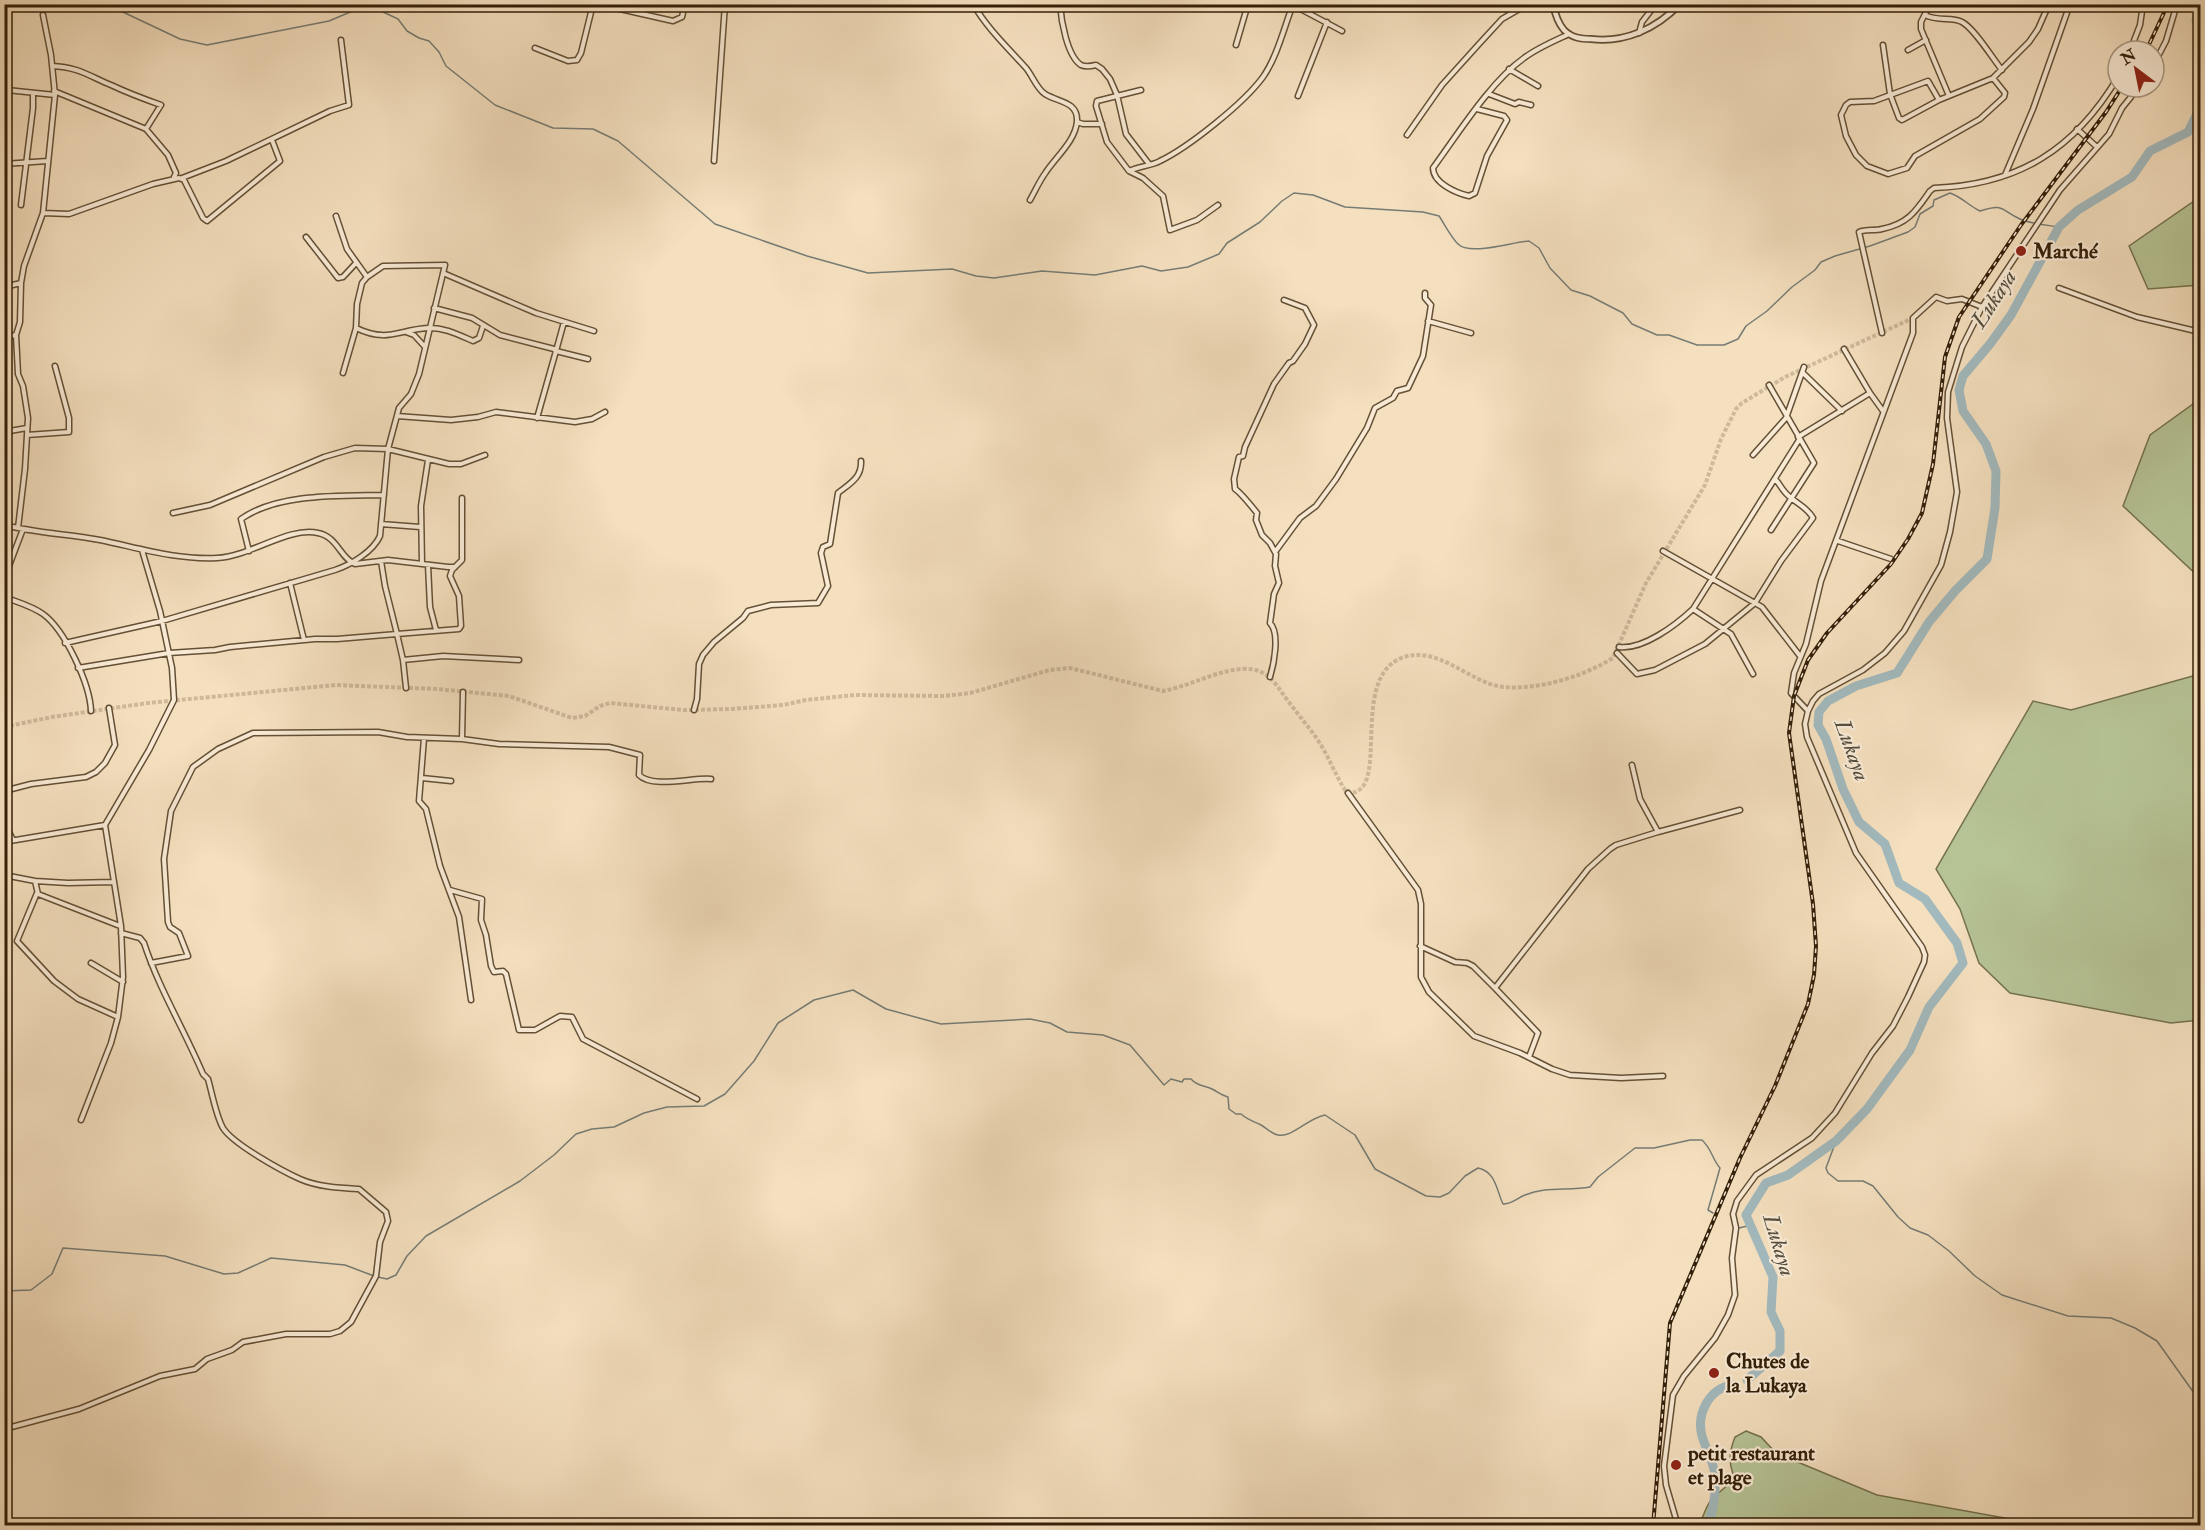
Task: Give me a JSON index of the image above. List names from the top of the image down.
{
  "water": ["Lukaya"],
  "places": ["Marché", "Chutes de la Lukaya", "petit restaurant et plage"],
  "north": "top left"
}
